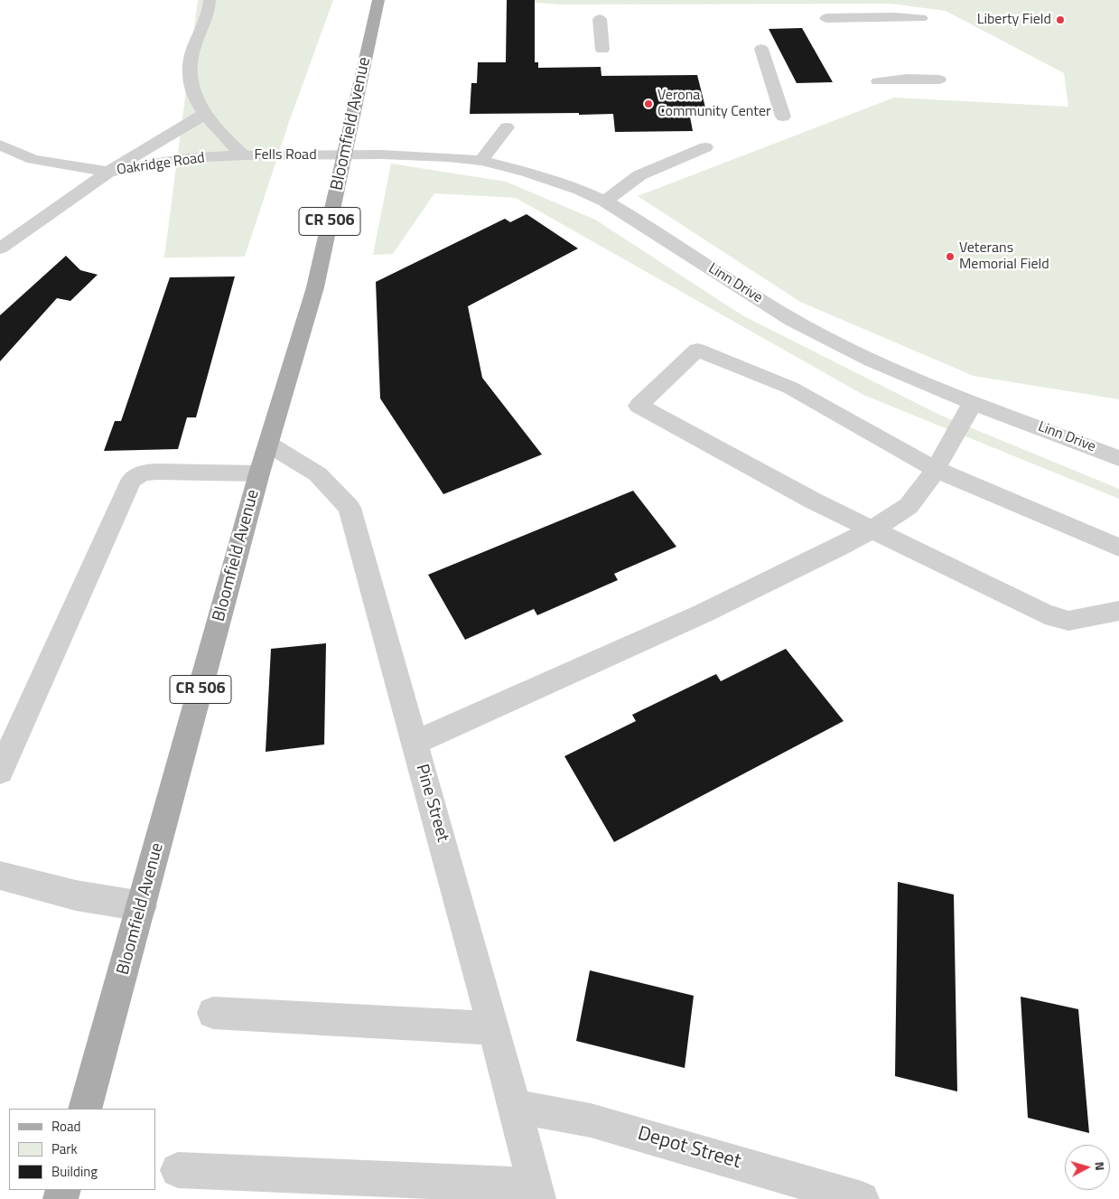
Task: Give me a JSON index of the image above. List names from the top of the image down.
{
  "streets": {
    "main road": ["Bloomfield Avenue", "CR 506"],
    "street": [
      "Fells Road",
      "Oakridge Road",
      "Linn Drive",
      "Pine Street",
      "Depot Street"
    ]
  },
  "crossings": [
    ["Bloomfield Avenue", "Fells Road"],
    ["Bloomfield Avenue", "Linn Drive"],
    ["Bloomfield Avenue", "Pine Street"],
    ["Fells Road", "Oakridge Road"],
    ["Fells Road", "Linn Drive"],
    ["Pine Street", "Depot Street"]
  ],
  "places": ["Liberty Field", "Verona Community Center", "Veterans Memorial Field"],
  "legend": ["Road", "Park", "Building"],
  "north": "right"
}
